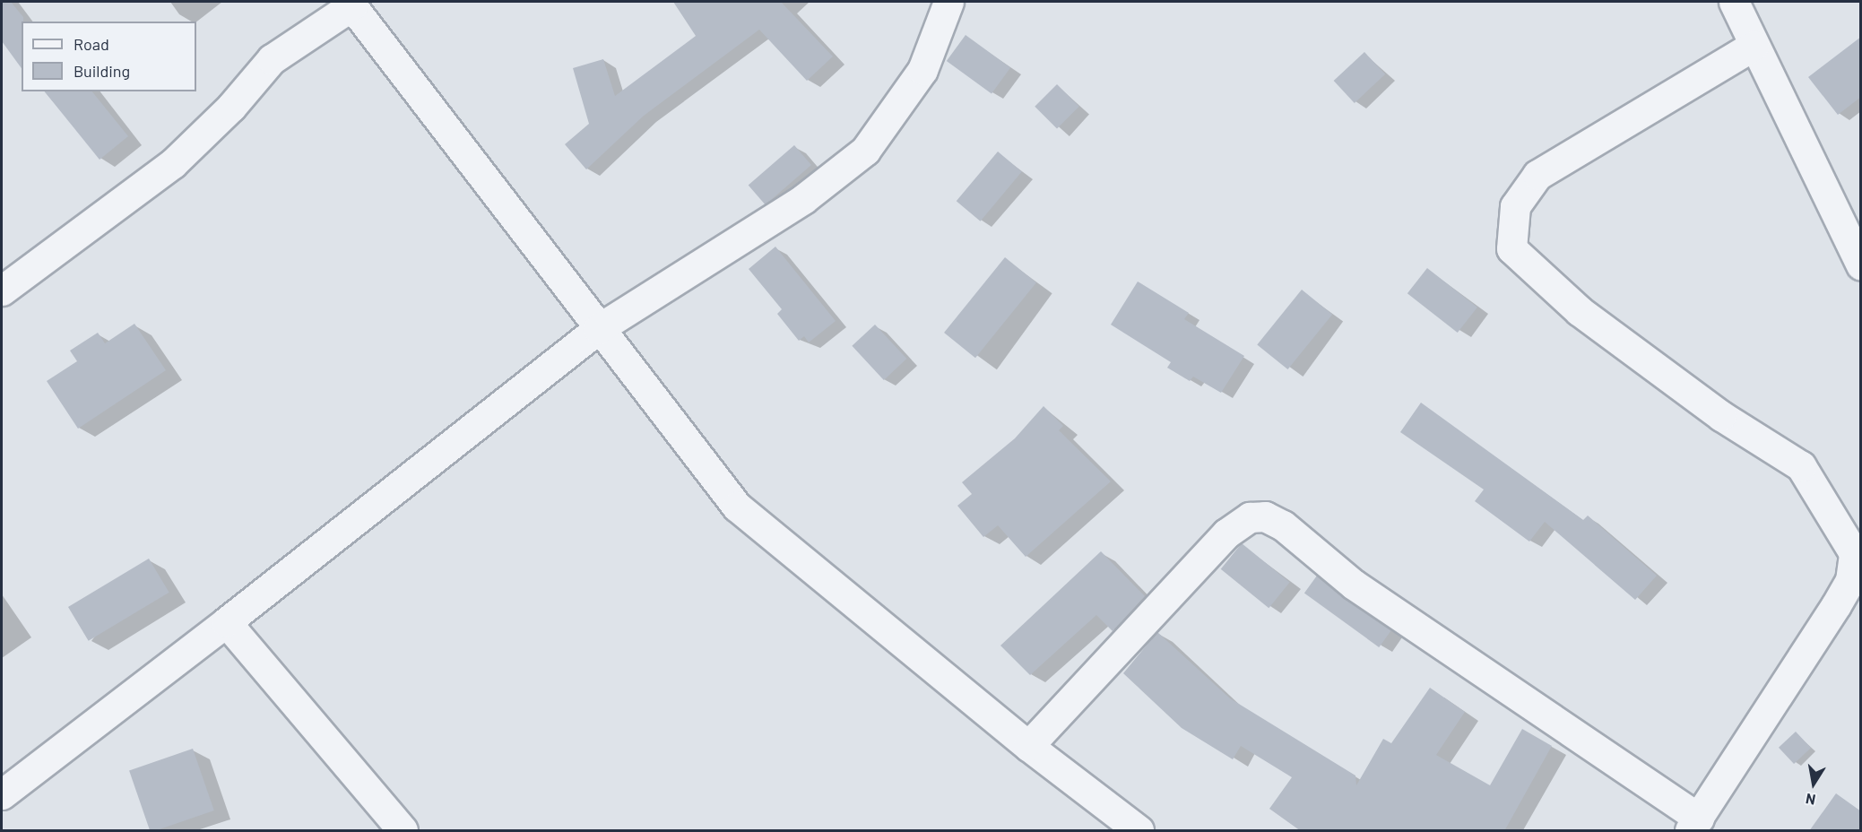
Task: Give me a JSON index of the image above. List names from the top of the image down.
{
  "legend": ["Road", "Building"],
  "north": "bottom"
}
